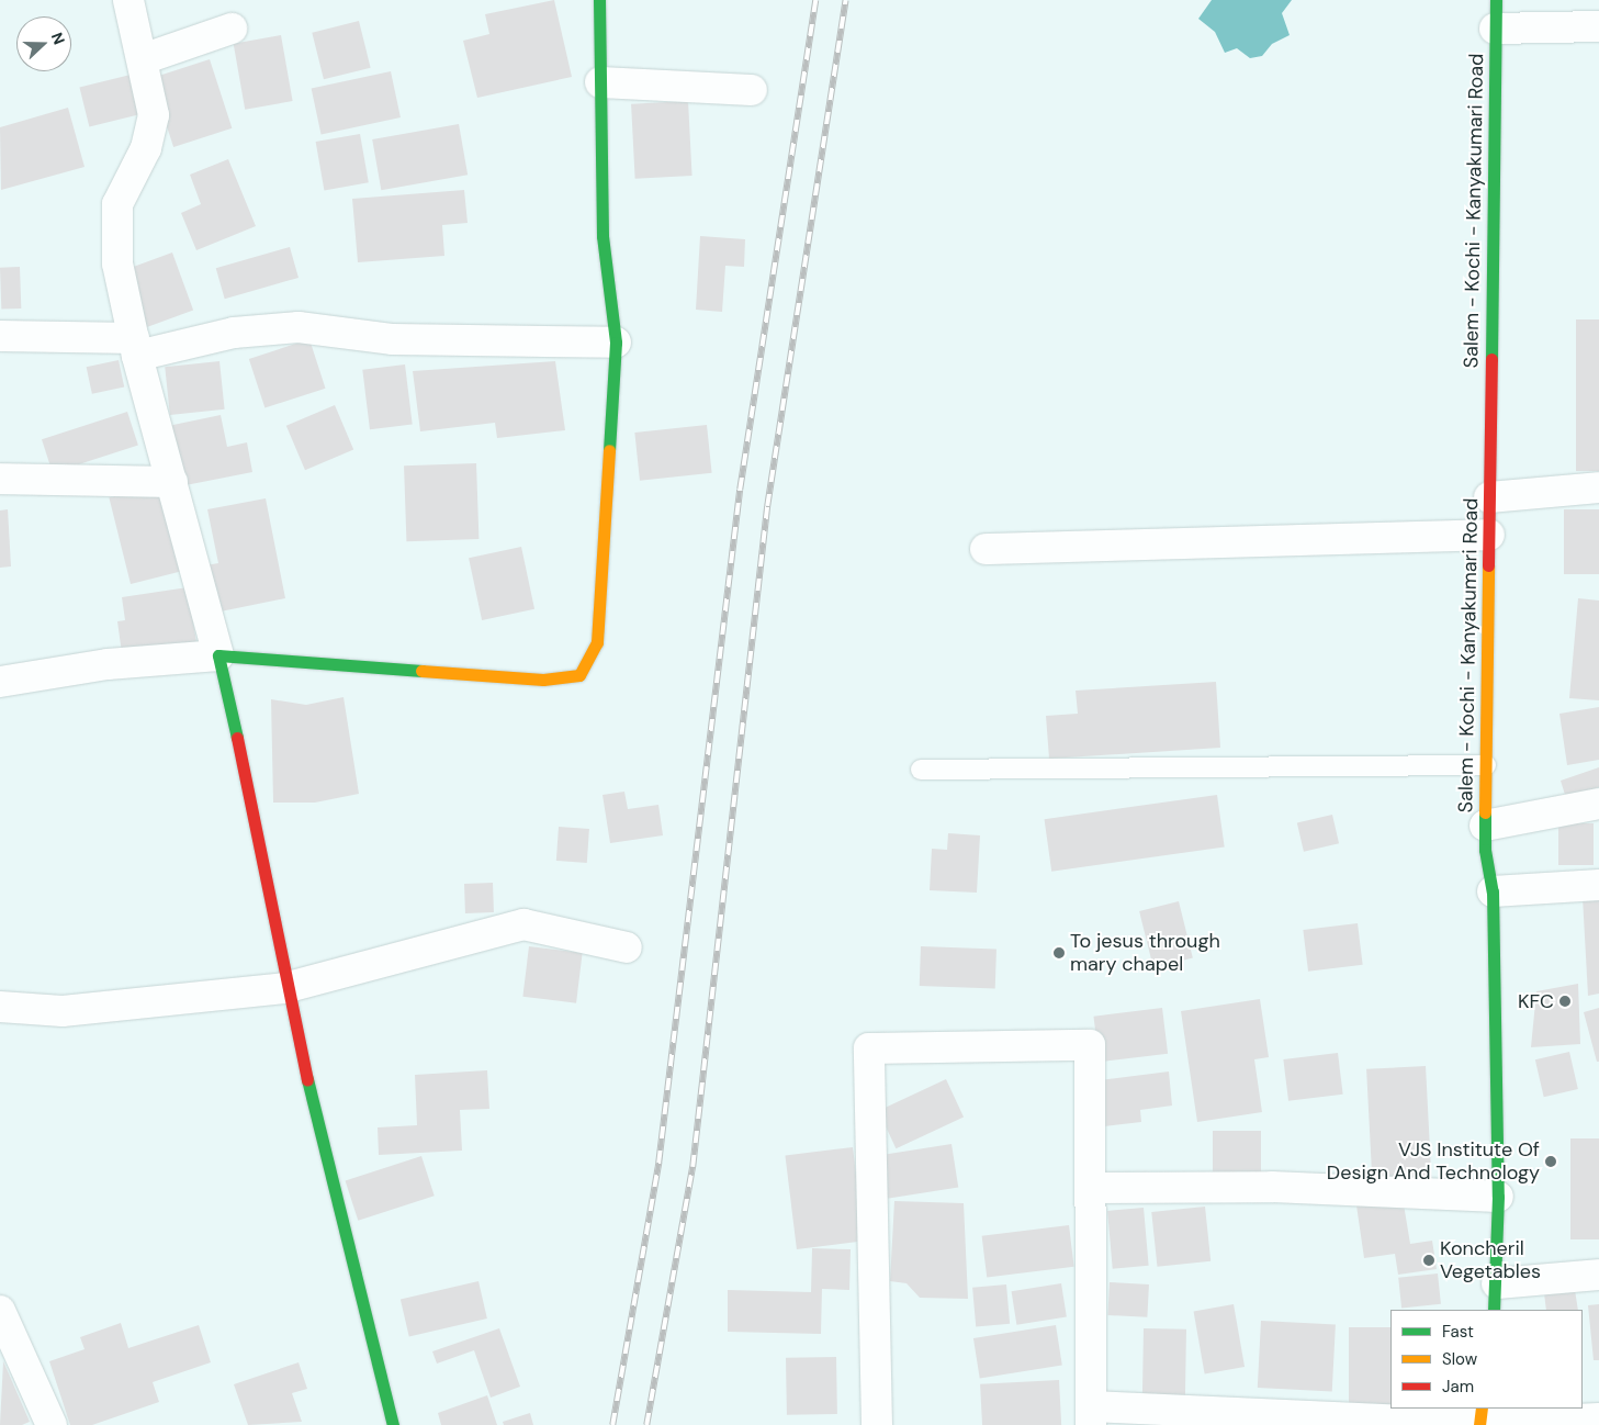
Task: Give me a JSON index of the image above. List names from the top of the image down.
{
  "streets": {
    "street": ["Salem - Kochi - Kanyakumari Road"]
  },
  "places": [
    "To jesus through mary chapel",
    "KFC",
    "VJS Institute Of Design And Technology",
    "Koncheril Vegetables"
  ],
  "legend": ["Fast", "Slow", "Jam"],
  "north": "right"
}
